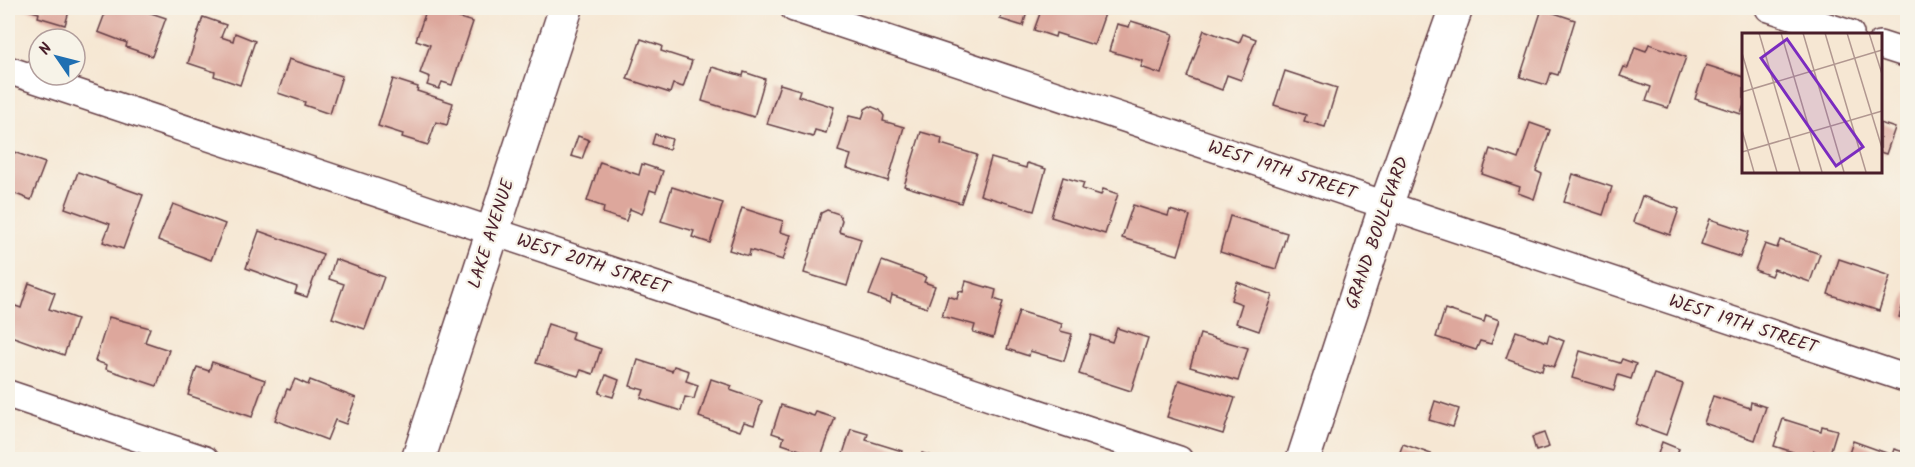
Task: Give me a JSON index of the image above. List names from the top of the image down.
{
  "streets": {
    "street": [
      "WEST 19TH STREET",
      "GRAND BOULEVARD",
      "LAKE AVENUE",
      "WEST 20TH STREET"
    ]
  },
  "crossings": [
    ["WEST 19TH STREET", "GRAND BOULEVARD"],
    ["LAKE AVENUE", "WEST 20TH STREET"]
  ],
  "north": "top left"
}
